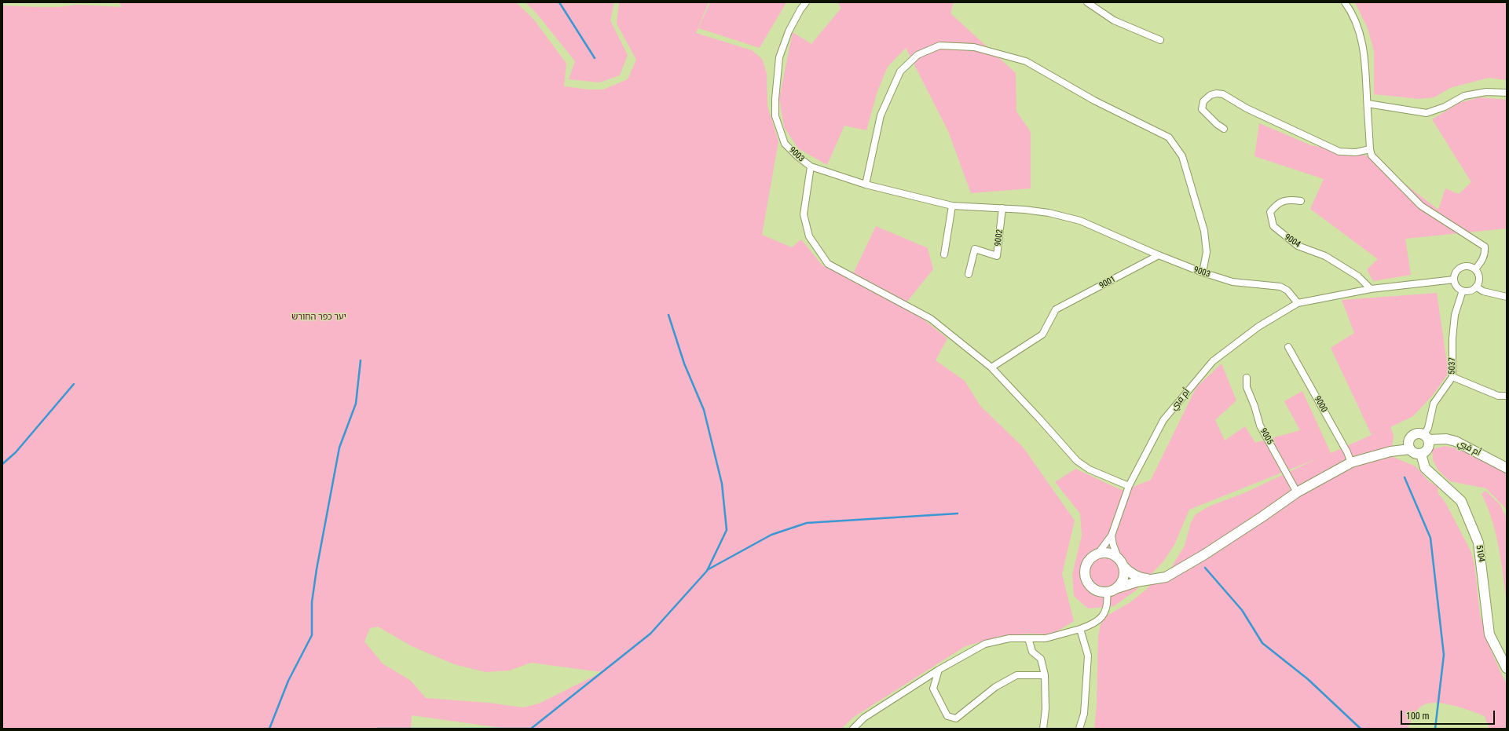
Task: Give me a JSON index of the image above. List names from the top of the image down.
{
  "streets": {
    "street": [
      "9003",
      "9002",
      "9004",
      "9001",
      "5037",
      "أم قبي",
      "9000",
      "9005",
      "5104"
    ]
  },
  "crossings": [
    ["9003", "9002"],
    ["9003", "9001"],
    ["9003", "أم قبي"],
    ["5037", "أم قبي"],
    ["5037", "5104"],
    ["أم قبي", "5104"]
  ],
  "parks": ["יער כפר החורש"],
  "scale_bar": "100 m"
}
